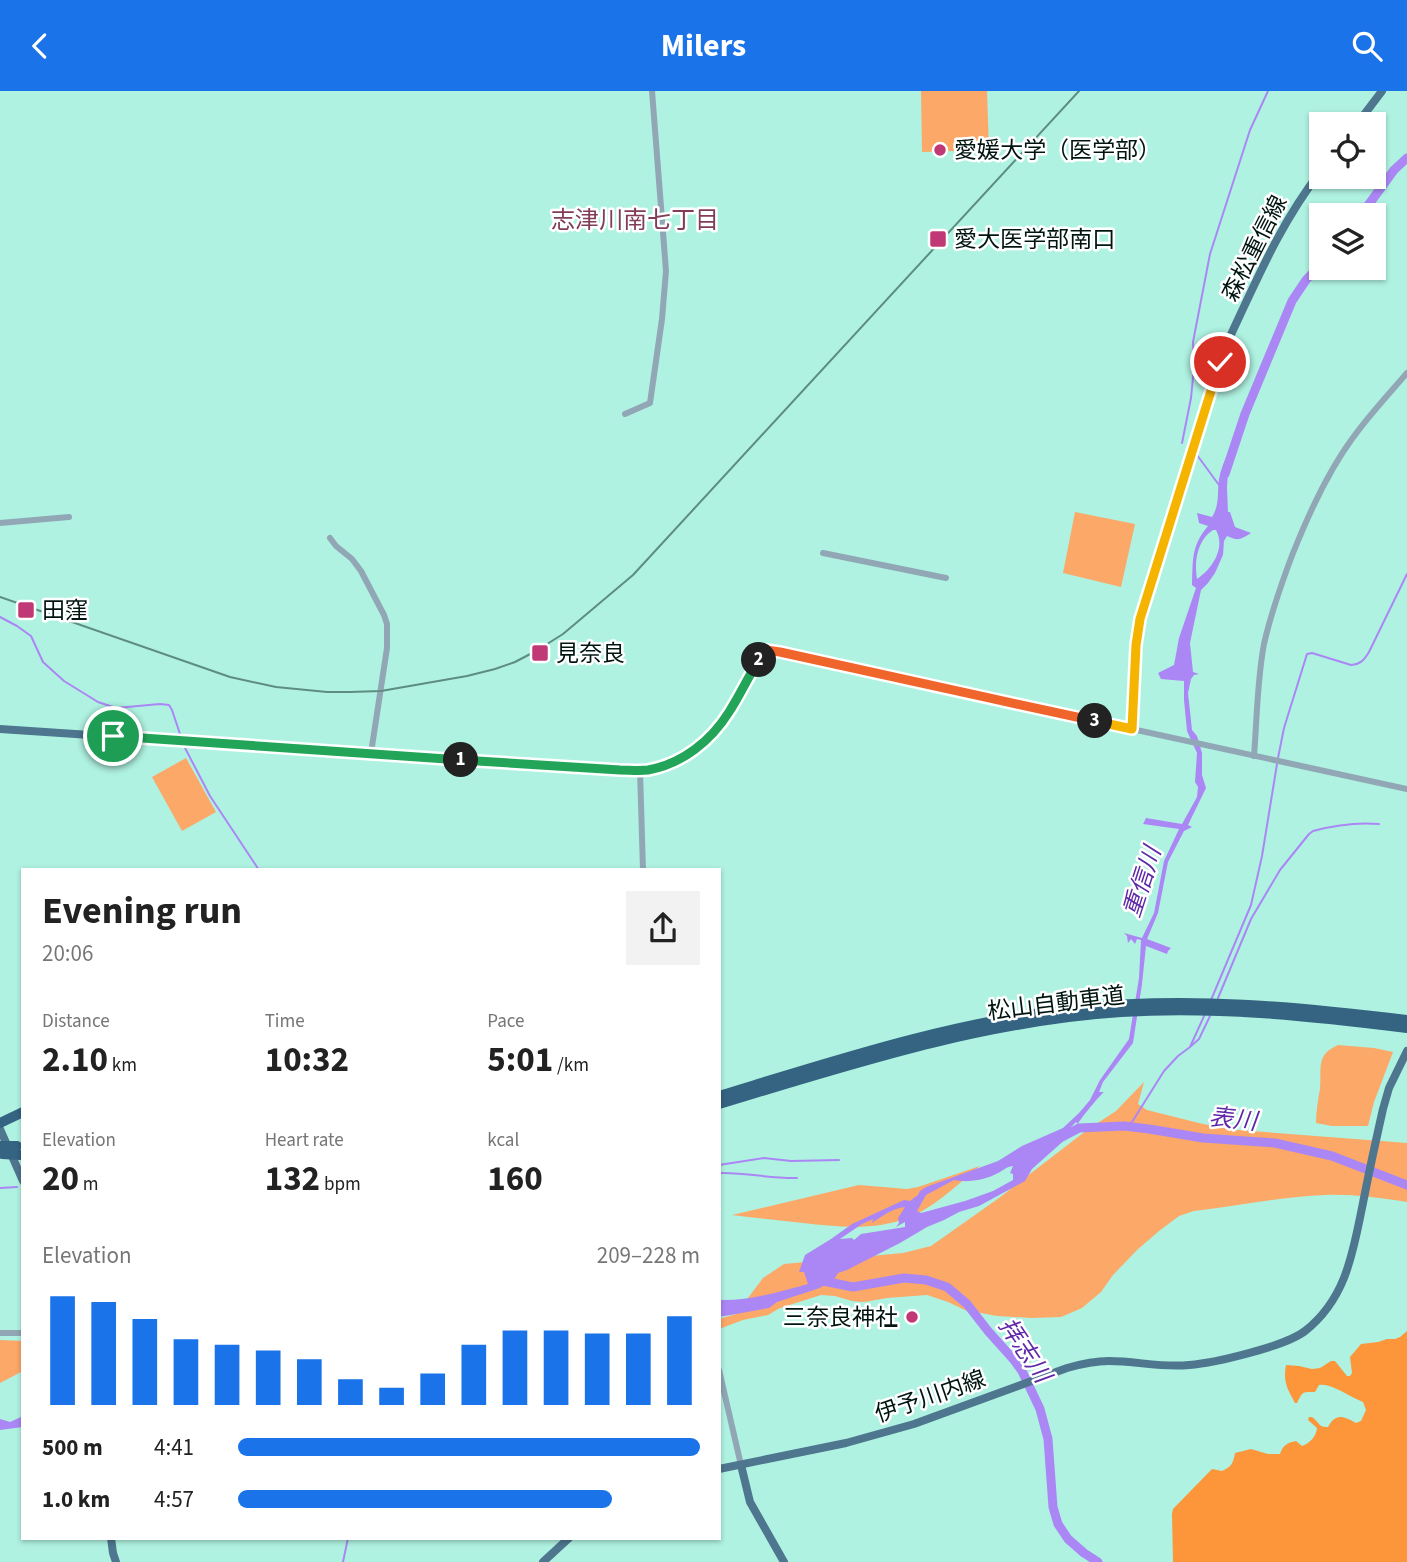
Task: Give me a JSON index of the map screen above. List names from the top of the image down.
{
  "streets": {
    "highway": ["松山自動車道"],
    "main road": ["森松重信線", "伊予川内線"]
  },
  "districts": ["志津川南七丁目"],
  "water": ["重信川", "表川", "拝志川"],
  "places": {
    "other": ["愛媛大学（医学部）", "三奈良神社"],
    "transit": ["愛大医学部南口", "田窪", "見奈良"]
  },
  "page": {
    "header": "Milers",
    "pins": ["2", "3", "1"],
    "heading": ["Evening run", "20:06"],
    "stats": [
      ["Distance", "2.10 km"],
      ["Time", "10:32"],
      ["Pace", "5:01 /km"],
      ["Elevation", "20 m"],
      ["Heart rate", "132 bpm"],
      ["kcal", "160"]
    ],
    "chart": ["Elevation", "209–228 m"],
    "list": [
      {
        "name": "500 m",
        "note": "4:41"
      },
      {
        "name": "1.0 km",
        "note": "4:57"
      }
    ]
  }
}
